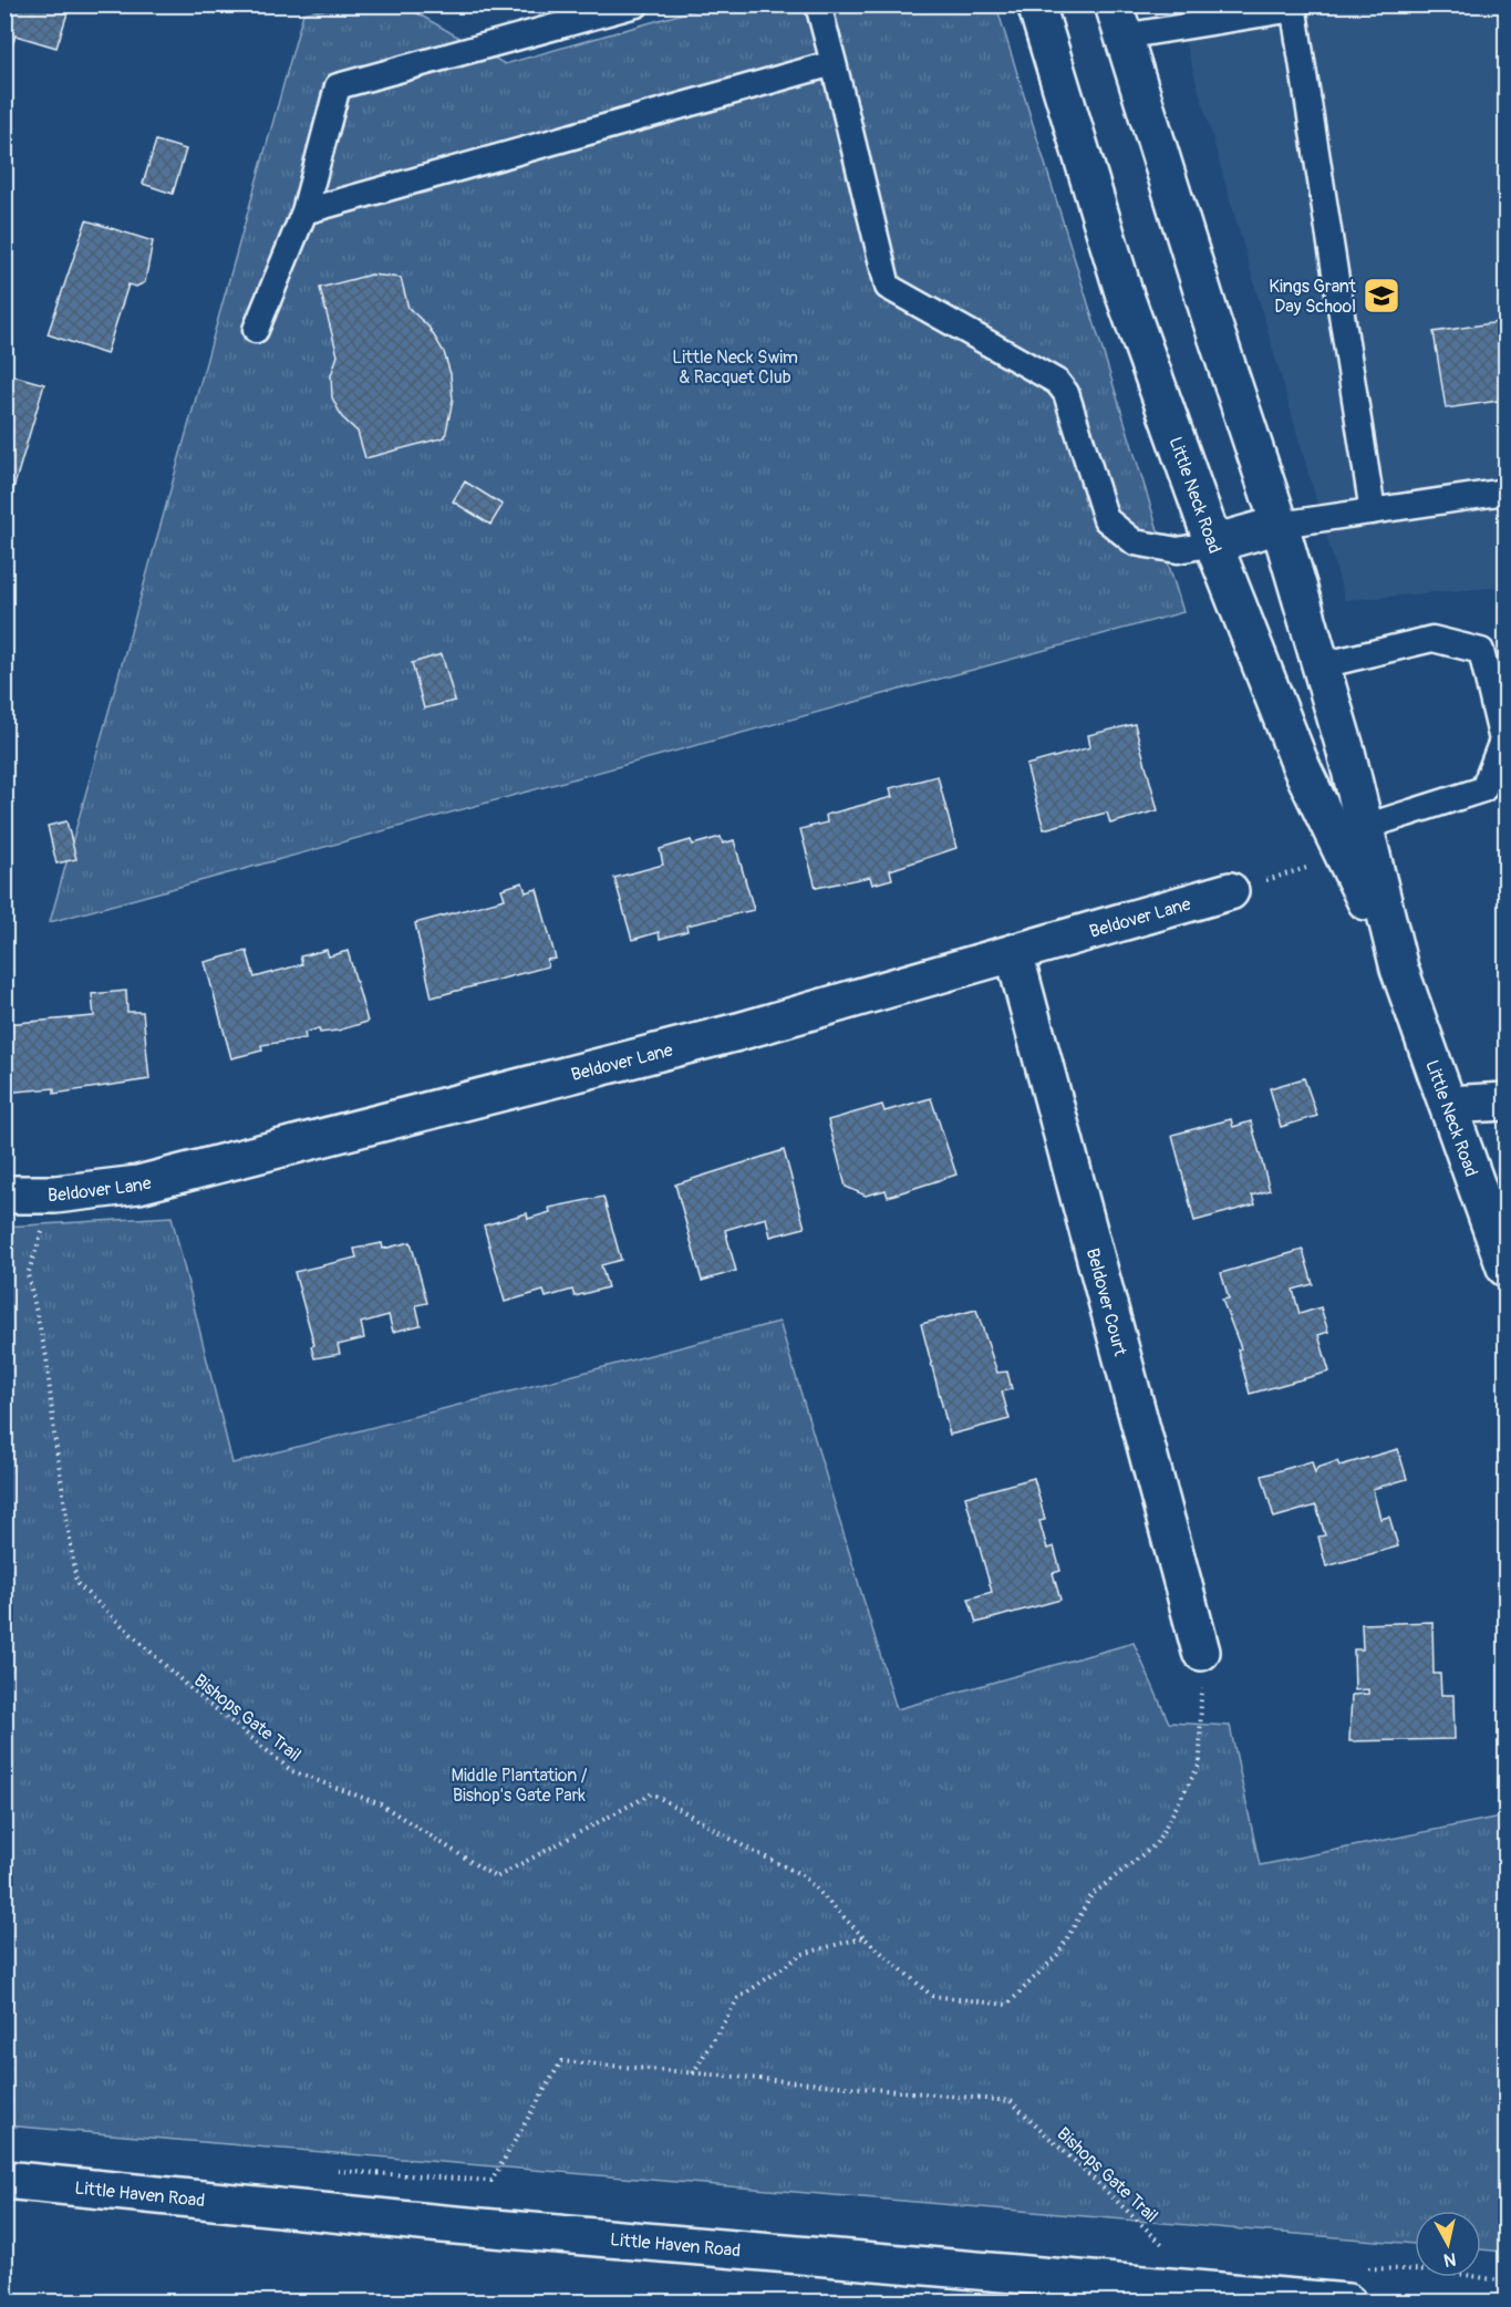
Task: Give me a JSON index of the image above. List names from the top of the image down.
{
  "streets": {
    "street": [
      "Little Neck Road",
      "Beldover Lane",
      "Beldover Court",
      "Little Haven Road"
    ],
    "path": ["Bishops Gate Trail"]
  },
  "crossings": [
    ["Beldover Lane", "Beldover Court"],
    ["Beldover Lane", "Bishops Gate Trail"],
    ["Beldover Court", "Bishops Gate Trail"]
  ],
  "parks": ["Little Neck Swim & Racquet Club", "Middle Plantation / Bishop's Gate Park"],
  "places": {
    "school or university": ["Kings Grant Day School"]
  },
  "north": "bottom"
}
